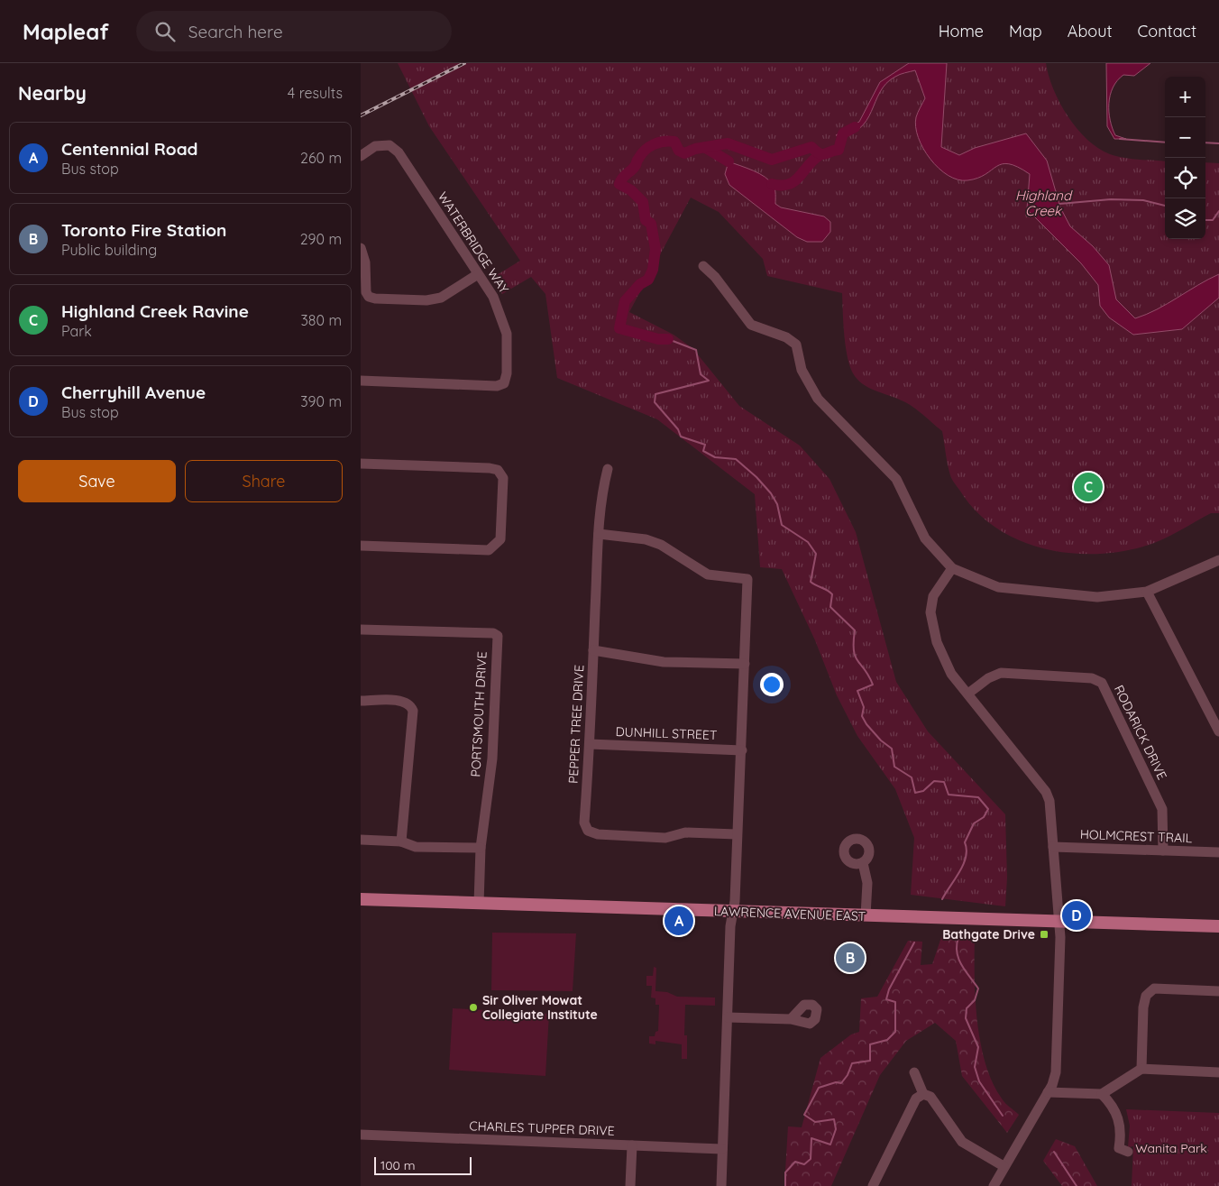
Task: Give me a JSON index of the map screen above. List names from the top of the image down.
{
  "streets": {
    "main road": ["LAWRENCE AVENUE EAST"],
    "street": [
      "WATERBRIDGE WAY",
      "PORTSMOUTH DRIVE",
      "PEPPER TREE DRIVE",
      "RODARICK DRIVE",
      "DUNHILL STREET",
      "HOLMCREST TRAIL",
      "CHARLES TUPPER DRIVE"
    ]
  },
  "crossings": [
    ["PORTSMOUTH DRIVE", "LAWRENCE AVENUE EAST"],
    ["PEPPER TREE DRIVE", "DUNHILL STREET"],
    ["RODARICK DRIVE", "HOLMCREST TRAIL"]
  ],
  "water": ["Highland Creek"],
  "parks": ["Wanita Park"],
  "places": {
    "transit": ["Bathgate Drive"],
    "other": ["Sir Oliver Mowat Collegiate Institute"]
  },
  "scale_bar": "100 m",
  "page": {
    "header": "Mapleaf",
    "search": "Search here",
    "nav": [
      "Home",
      "Map",
      "About",
      "Contact"
    ],
    "heading": ["Nearby", "4 results"],
    "map_buttons": ["+", "−"],
    "list": [
      {
        "mark": "A",
        "name": "Centennial Road",
        "note": "Bus stop",
        "value": "260 m"
      },
      {
        "mark": "B",
        "name": "Toronto Fire Station",
        "note": "Public building",
        "value": "290 m"
      },
      {
        "mark": "C",
        "name": "Highland Creek Ravine",
        "note": "Park",
        "value": "380 m"
      },
      {
        "mark": "D",
        "name": "Cherryhill Avenue",
        "note": "Bus stop",
        "value": "390 m"
      }
    ],
    "buttons": ["Save", "Share"],
    "pins": [
      "C",
      "D",
      "A",
      "B"
    ],
    "scale": "100 m"
  }
}
